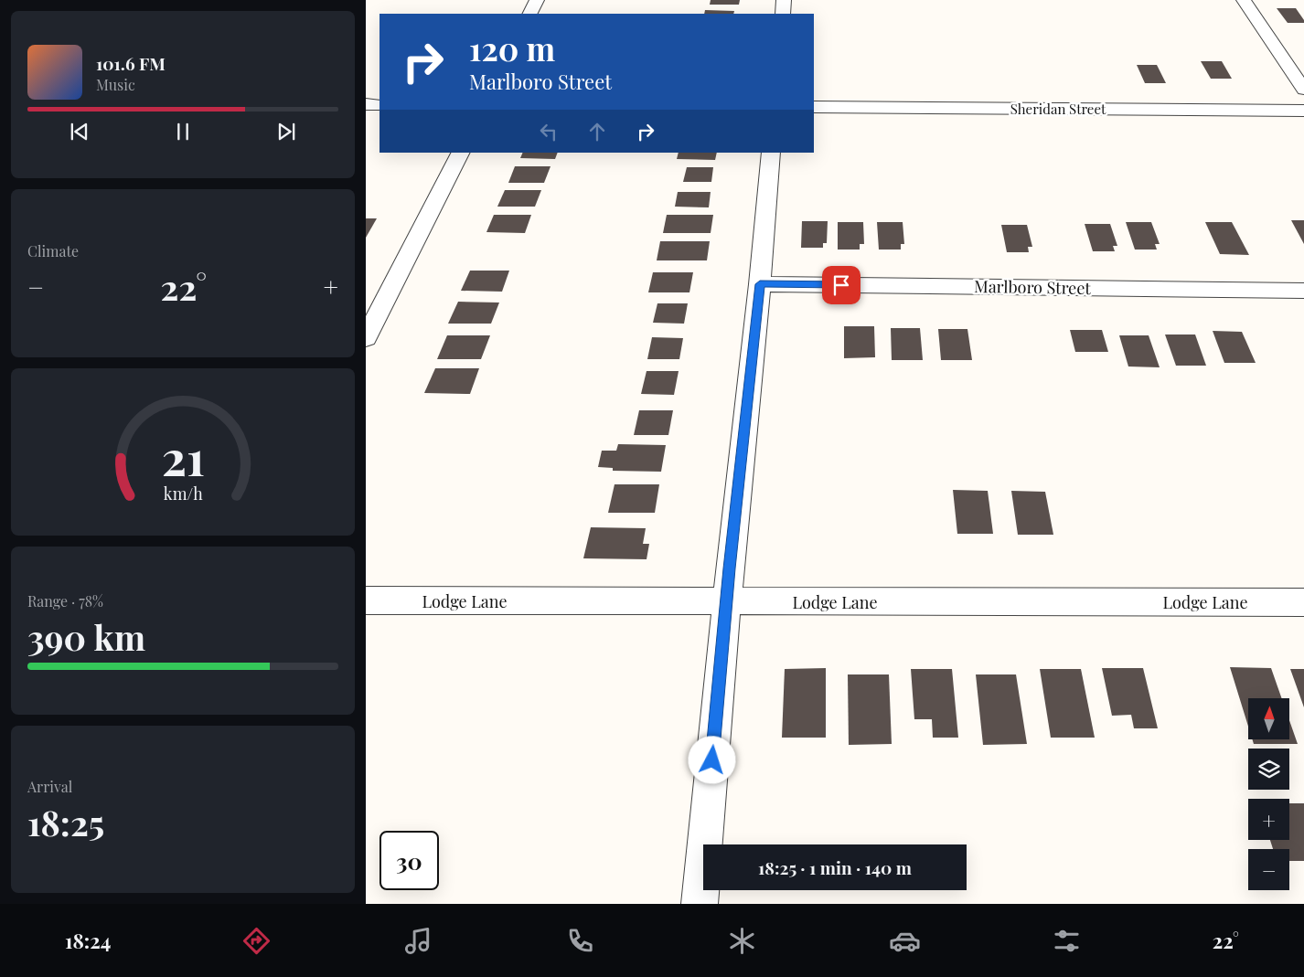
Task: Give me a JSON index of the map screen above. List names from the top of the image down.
{
  "streets": {
    "street": ["Sheridan Street", "Marlboro Street", "Lodge Lane"]
  },
  "north": "top",
  "page": {
    "turn": ["120 m", "Marlboro Street"],
    "song": ["101.6 FM", "Music"],
    "tile": [
      "Climate",
      ["Range · 78%", "390 km"],
      ["Arrival", "18:25"]
    ],
    "heat": ["−", "22°", "+"],
    "map_buttons": ["+", "−"],
    "limit": "30",
    "trip": "18:25 · 1 min · 140 m",
    "tabs": ["18:24", "22°"],
    "gauge": ["21", "km/h"]
  }
}
